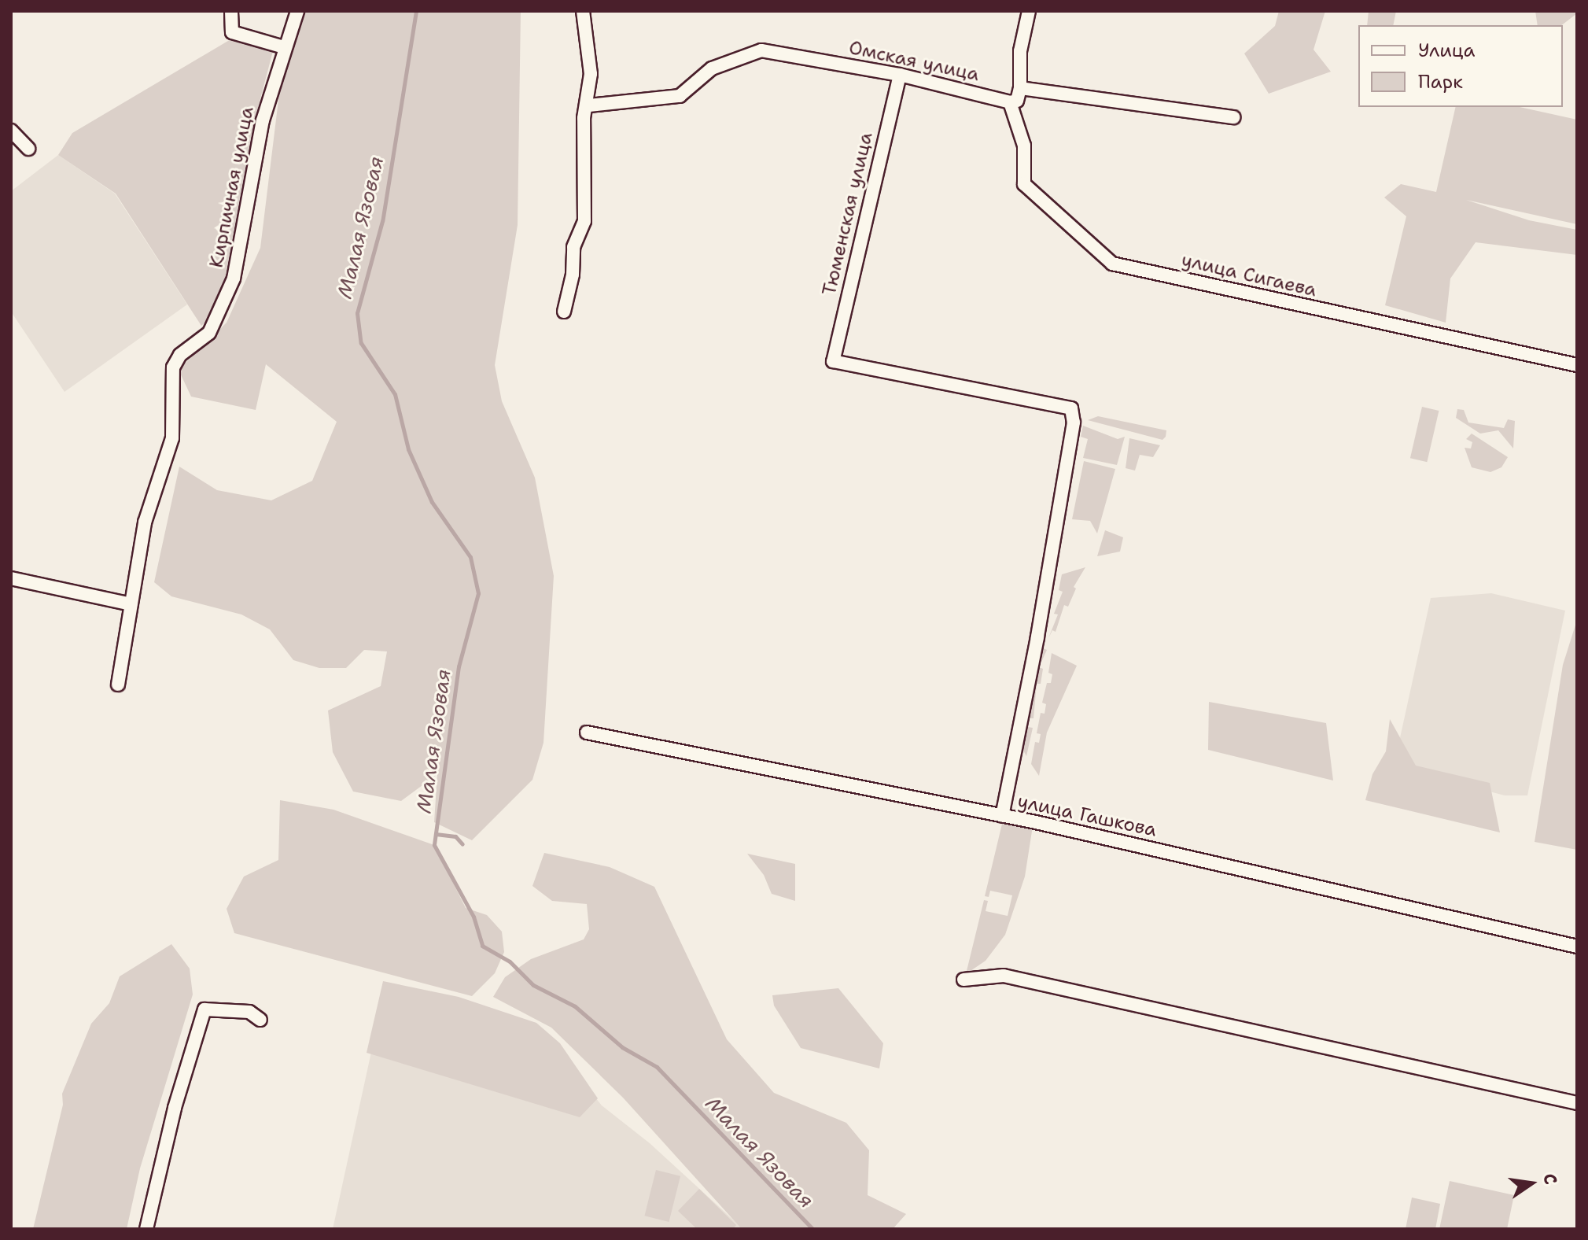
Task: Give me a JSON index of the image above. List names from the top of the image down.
{
  "streets": {
    "street": [
      "Омская улица",
      "Кирпичная улица",
      "Тюменская улица",
      "улица Сигаева",
      "улица Гашкова"
    ]
  },
  "crossings": [
    ["Омская улица", "Тюменская улица"],
    ["Омская улица", "улица Сигаева"],
    ["Тюменская улица", "улица Гашкова"]
  ],
  "water": ["Малая Язовая"],
  "legend": ["Улица", "Парк"],
  "north": "right"
}
